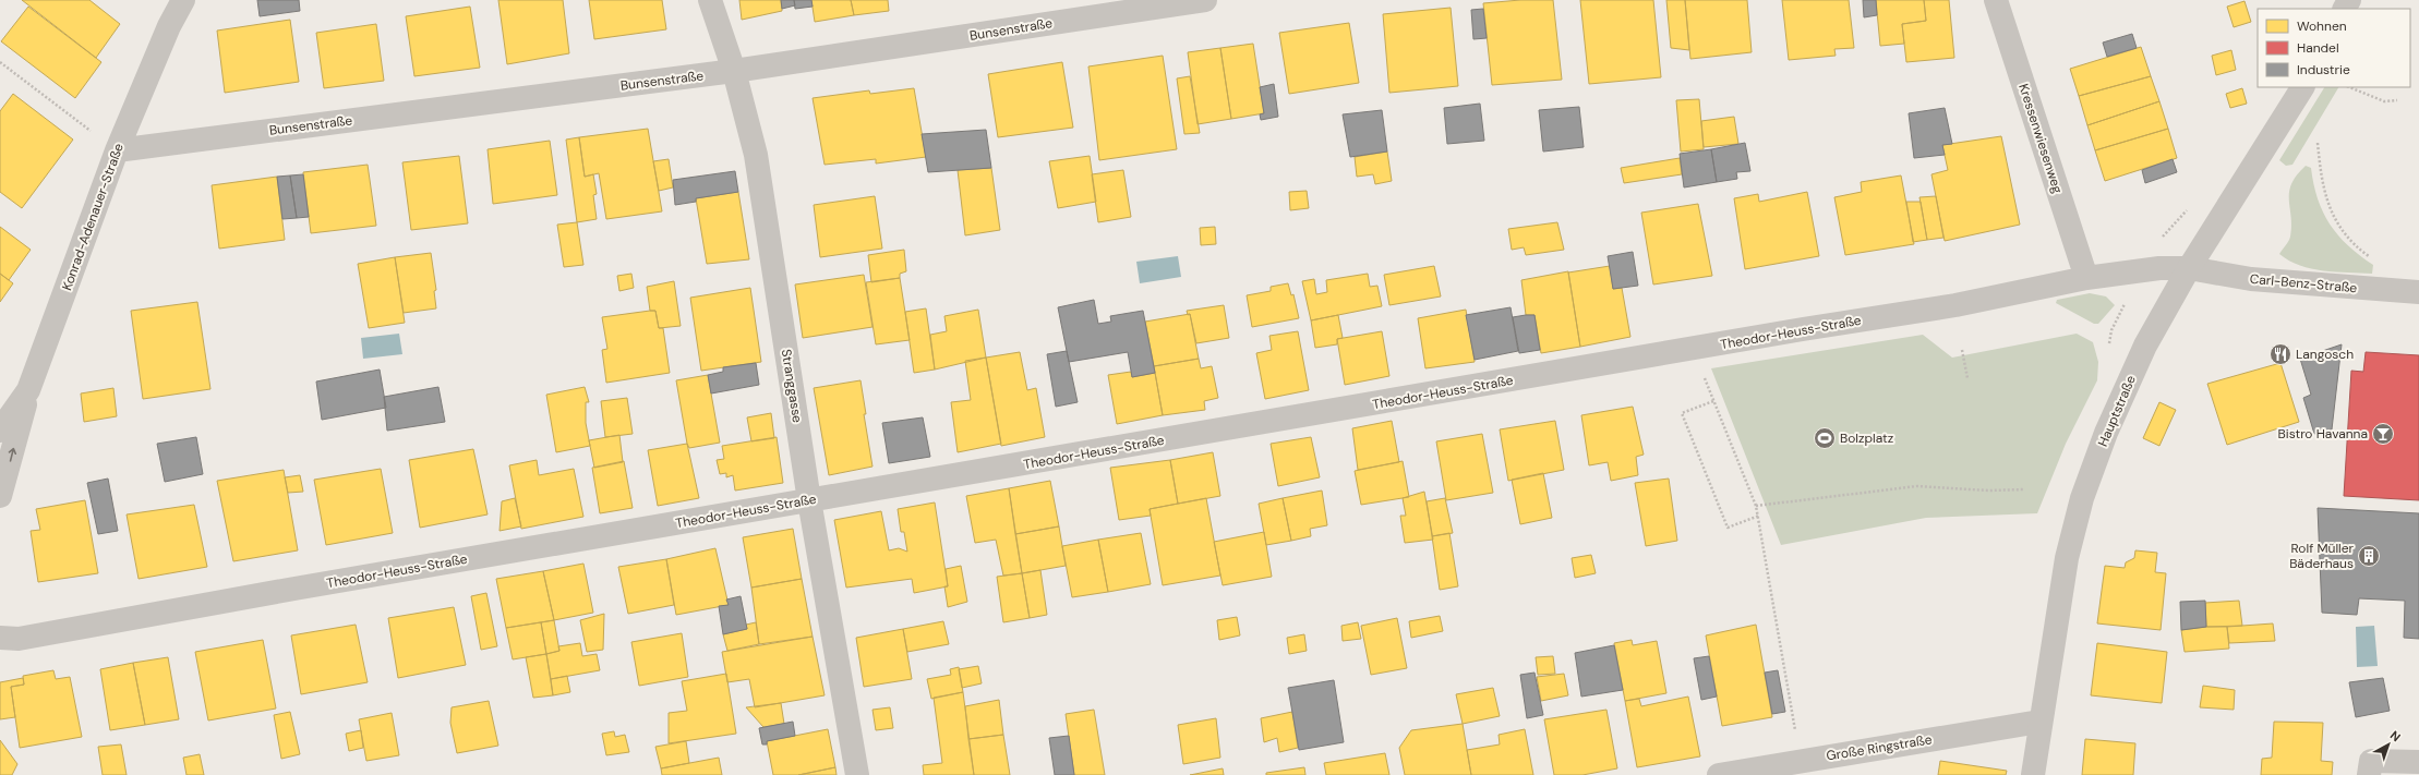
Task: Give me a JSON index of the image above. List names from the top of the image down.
{
  "streets": {
    "street": [
      "Bunsenstraße",
      "Kressenwiesenweg",
      "Konrad-Adenauer-Straße",
      "Carl-Benz-Straße",
      "Theodor-Heuss-Straße",
      "Stranggasse",
      "Hauptstraße",
      "Große Ringstraße"
    ]
  },
  "crossings": [
    ["Bunsenstraße", "Konrad-Adenauer-Straße"],
    ["Bunsenstraße", "Stranggasse"],
    ["Kressenwiesenweg", "Theodor-Heuss-Straße"],
    ["Carl-Benz-Straße", "Theodor-Heuss-Straße"],
    ["Carl-Benz-Straße", "Hauptstraße"],
    ["Theodor-Heuss-Straße", "Stranggasse"],
    ["Theodor-Heuss-Straße", "Hauptstraße"],
    ["Hauptstraße", "Große Ringstraße"]
  ],
  "places": {
    "restaurant": ["Langosch"],
    "bar": ["Bistro Havanna"],
    "sports": ["Bolzplatz"],
    "building": ["Rolf Müller Bäderhaus"]
  },
  "legend": ["Wohnen", "Handel", "Industrie"],
  "north": "top right"
}
